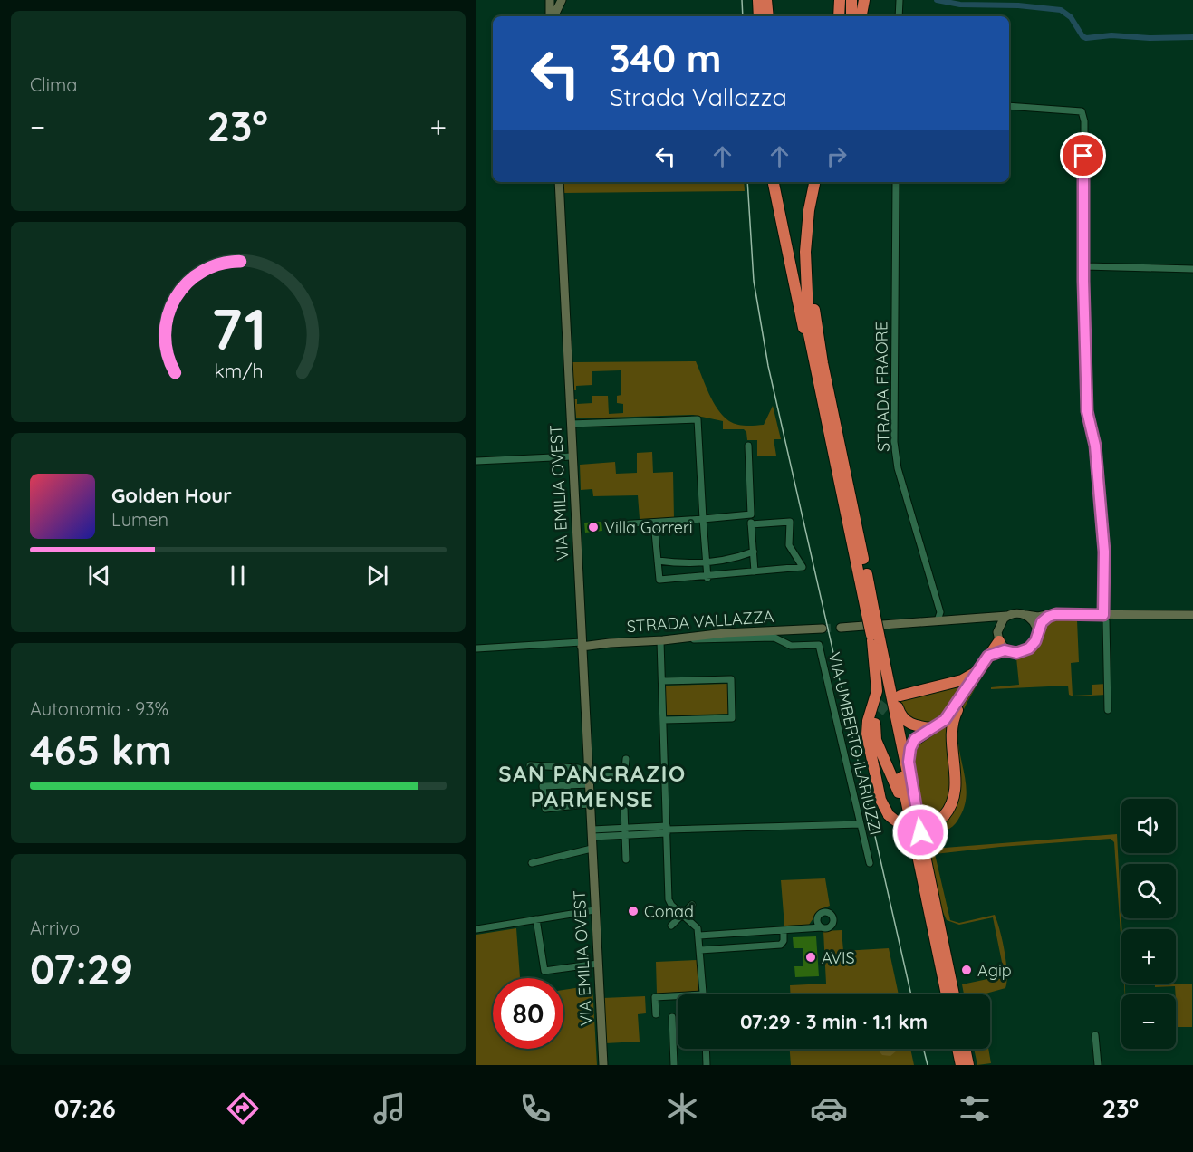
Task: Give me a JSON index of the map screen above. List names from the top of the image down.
{
  "streets": {
    "street": [
      "STRADA FRAORE",
      "VIA EMILIA OVEST",
      "STRADA VALLAZZA",
      "VIA UMBERTO ILARIUZZI"
    ]
  },
  "crossings": [
    ["VIA EMILIA OVEST", "STRADA VALLAZZA"],
    ["STRADA VALLAZZA", "VIA UMBERTO ILARIUZZI"]
  ],
  "districts": ["SAN PANCRAZIO PARMENSE"],
  "places": [
    "Villa Gorreri",
    "Conad",
    "AVIS",
    "Agip"
  ],
  "page": {
    "tile": [
      "Clima",
      ["Autonomia · 93%", "465 km"],
      ["Arrivo", "07:29"]
    ],
    "turn": ["340 m", "Strada Vallazza"],
    "heat": ["−", "23°", "+"],
    "song": ["Golden Hour", "Lumen"],
    "map_buttons": ["+", "−"],
    "limit": "80",
    "trip": "07:29 · 3 min · 1.1 km",
    "tabs": ["07:26", "23°"],
    "gauge": ["71", "km/h"]
  }
}
